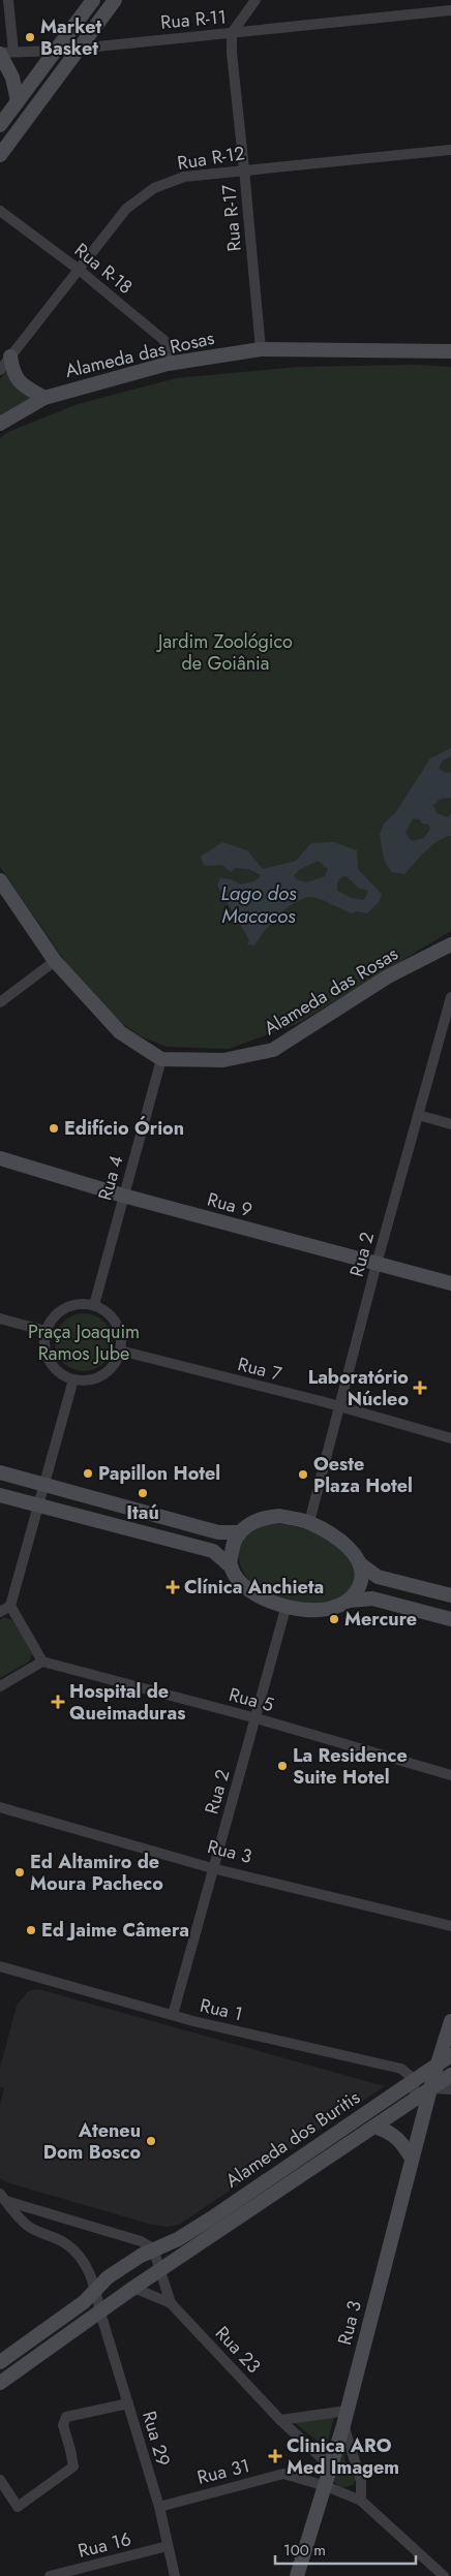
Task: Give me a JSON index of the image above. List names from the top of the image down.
{
  "streets": {
    "main road": [
      "Alameda das Rosas",
      "Rua 9",
      "Rua 3",
      "Alameda dos Buritis"
    ],
    "street": [
      "Rua R-11",
      "Rua R-12",
      "Rua R-17",
      "Rua R-18",
      "Rua 4",
      "Rua 2",
      "Rua 7",
      "Rua 5",
      "Rua 1",
      "Rua 23",
      "Rua 29",
      "Rua 31",
      "Rua 16"
    ]
  },
  "crossings": [
    ["Rua R-11", "Rua R-17"],
    ["Rua R-12", "Rua R-17"],
    ["Rua R-12", "Rua R-18"],
    ["Rua R-17", "Alameda das Rosas"],
    ["Rua R-18", "Alameda das Rosas"],
    ["Alameda das Rosas", "Rua 4"],
    ["Rua 4", "Rua 9"],
    ["Rua 4", "Rua 7"],
    ["Rua 9", "Rua 2"],
    ["Rua 2", "Rua 7"],
    ["Rua 2", "Rua 5"],
    ["Rua 2", "Rua 3"],
    ["Rua 2", "Rua 1"],
    ["Rua 3", "Alameda dos Buritis"],
    ["Rua 3", "Rua 23"],
    ["Rua 3", "Rua 31"],
    ["Rua 1", "Alameda dos Buritis"],
    ["Alameda dos Buritis", "Rua 23"],
    ["Alameda dos Buritis", "Rua 29"],
    ["Rua 29", "Rua 31"],
    ["Rua 29", "Rua 16"]
  ],
  "water": ["Lago dos Macacos"],
  "parks": ["Jardim Zoológico de Goiânia", "Praça Joaquim Ramos Jube"],
  "places": {
    "other": [
      "Market Basket",
      "Edifício Órion",
      "Papillon Hotel",
      "Oeste Plaza Hotel",
      "Itaú",
      "Mercure",
      "La Residence Suite Hotel",
      "Ed Altamiro de Moura Pacheco",
      "Ed Jaime Câmera",
      "Ateneu Dom Bosco"
    ],
    "health": [
      "Laboratório Núcleo",
      "Clínica Anchieta",
      "Hospital de Queimaduras",
      "Clinica ARO Med Imagem"
    ]
  },
  "scale_bar": "100 m"
}
